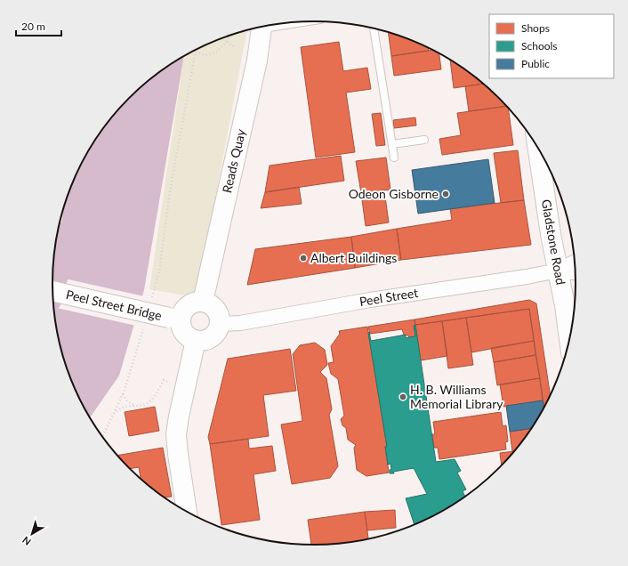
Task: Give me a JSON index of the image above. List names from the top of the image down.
{
  "streets": {
    "street": [
      "Reads Quay",
      "Gladstone Road",
      "Peel Street",
      "Peel Street Bridge"
    ]
  },
  "crossings": [
    ["Reads Quay", "Peel Street"],
    ["Reads Quay", "Peel Street Bridge"],
    ["Gladstone Road", "Peel Street"],
    ["Peel Street", "Peel Street Bridge"]
  ],
  "places": ["Odeon Gisborne", "Albert Buildings", "H. B. Williams Memorial Library"],
  "legend": ["Shops", "Schools", "Public"],
  "scale_bar": "20 m",
  "north": "bottom left"
}
